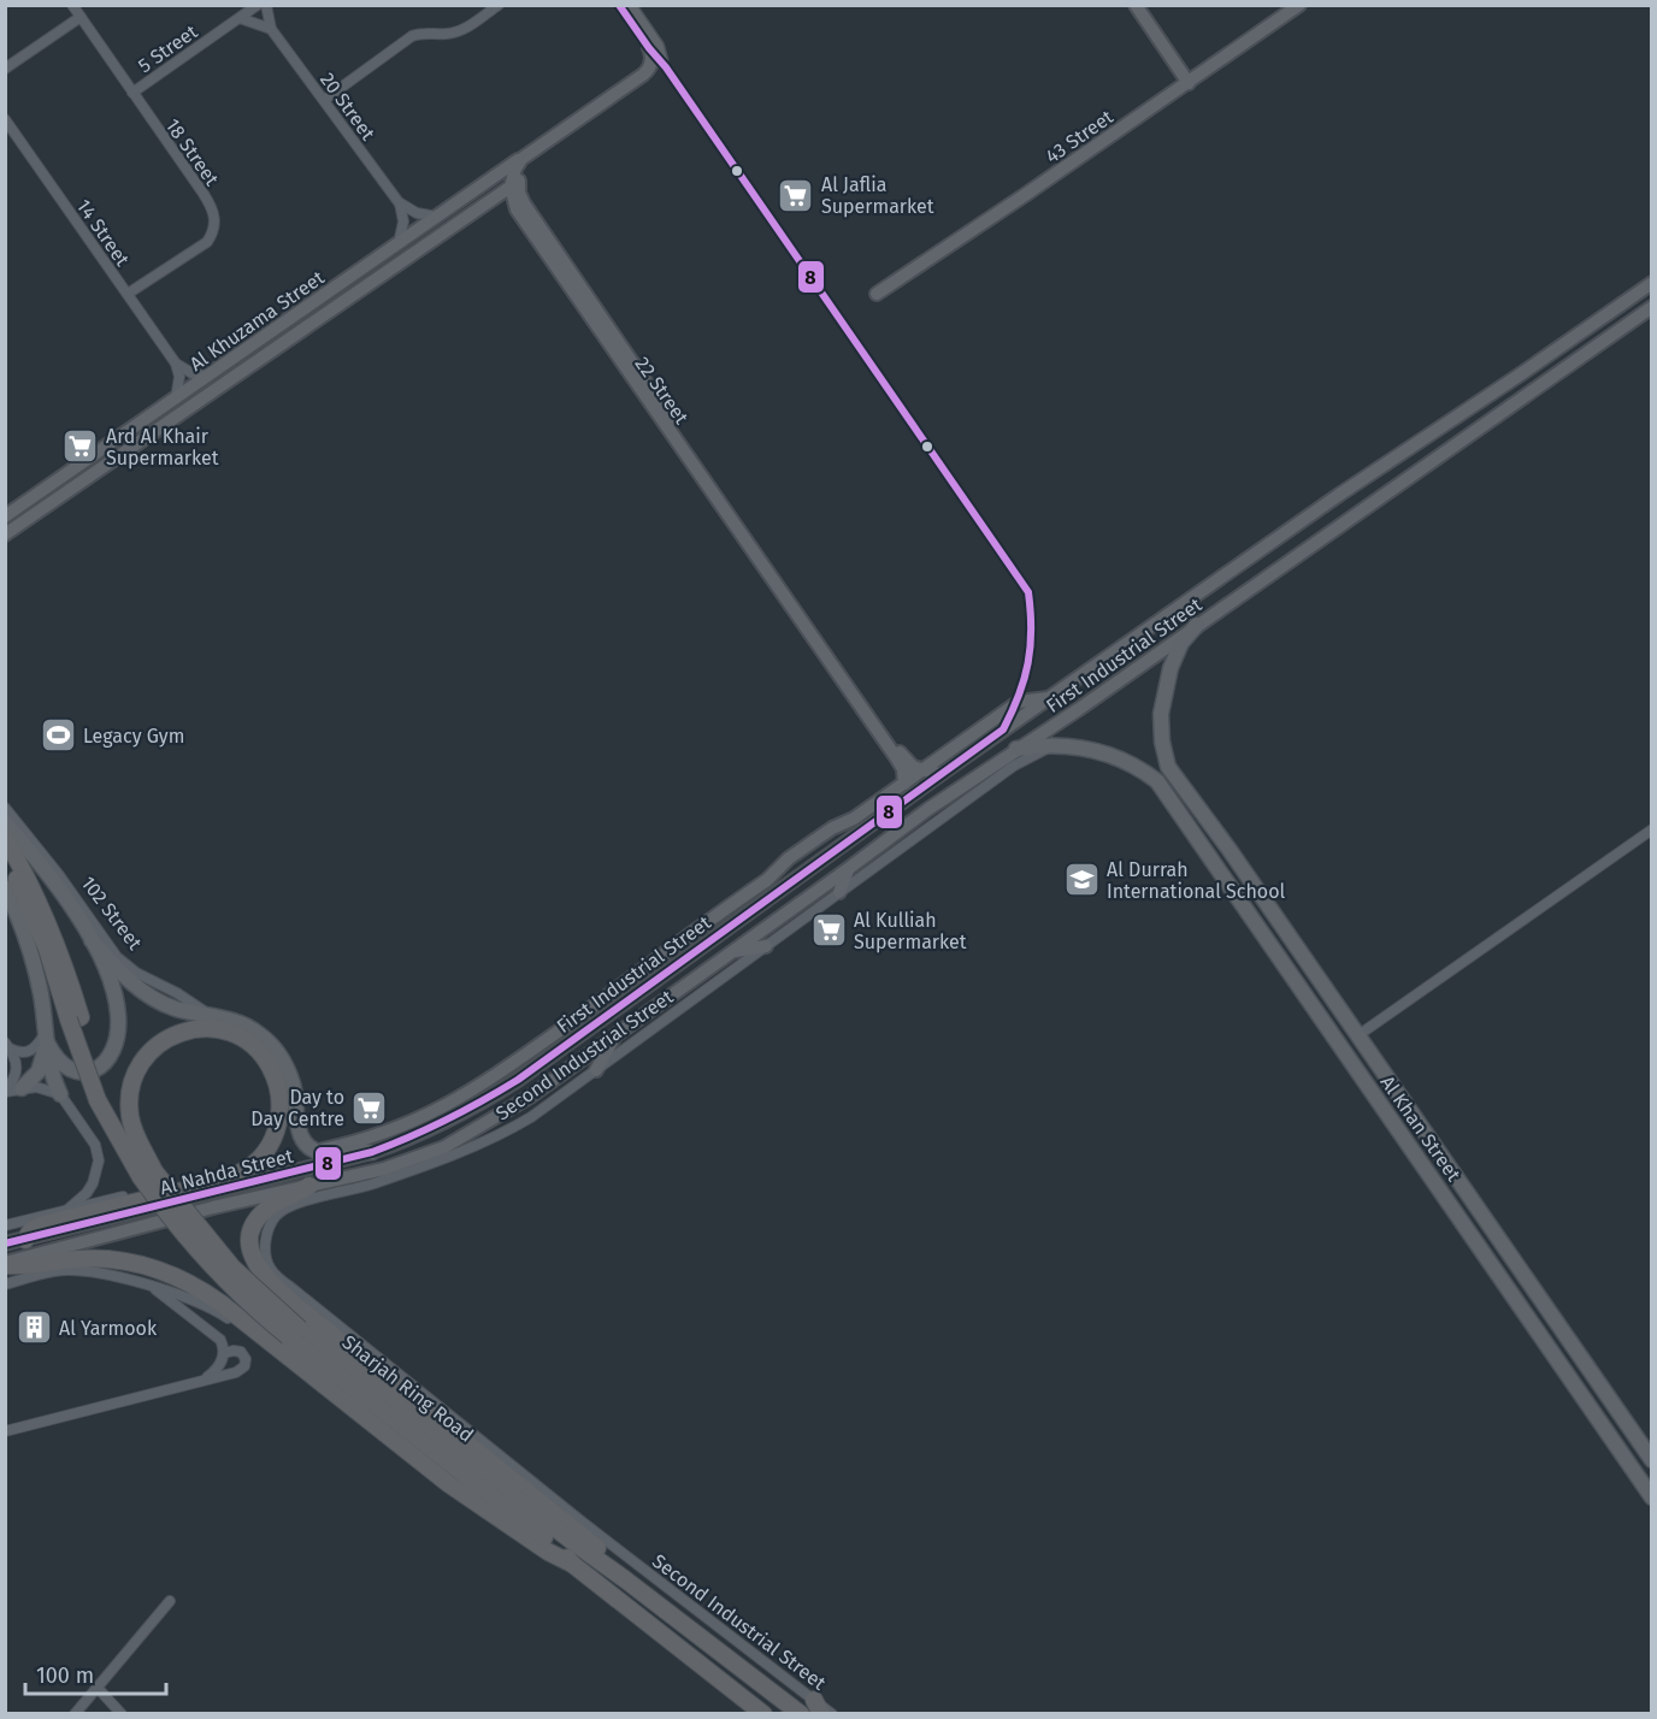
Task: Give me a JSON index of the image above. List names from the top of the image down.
{
  "streets": {
    "highway": ["Sharjah Ring Road"],
    "main road": ["Al Khan Street"],
    "street": [
      "5 Street",
      "20 Street",
      "43 Street",
      "18 Street",
      "14 Street",
      "Al Khuzama Street",
      "22 Street",
      "First Industrial Street",
      "102 Street",
      "Second Industrial Street",
      "Al Nahda Street"
    ]
  },
  "crossings": [
    ["5 Street", "18 Street"],
    ["18 Street", "14 Street"],
    ["Al Khuzama Street", "22 Street"],
    ["First Industrial Street", "Al Khan Street"],
    ["First Industrial Street", "Al Nahda Street"],
    ["Second Industrial Street", "Al Khan Street"]
  ],
  "places": {
    "supermarket": [
      "Al Jaflia Supermarket",
      "Ard Al Khair Supermarket",
      "Al Kulliah Supermarket",
      "Day to Day Centre"
    ],
    "sports": ["Legacy Gym"],
    "school or university": ["Al Durrah International School"],
    "building": ["Al Yarmook"]
  },
  "lines": ["transit line 8"],
  "scale_bar": "100 m"
}
